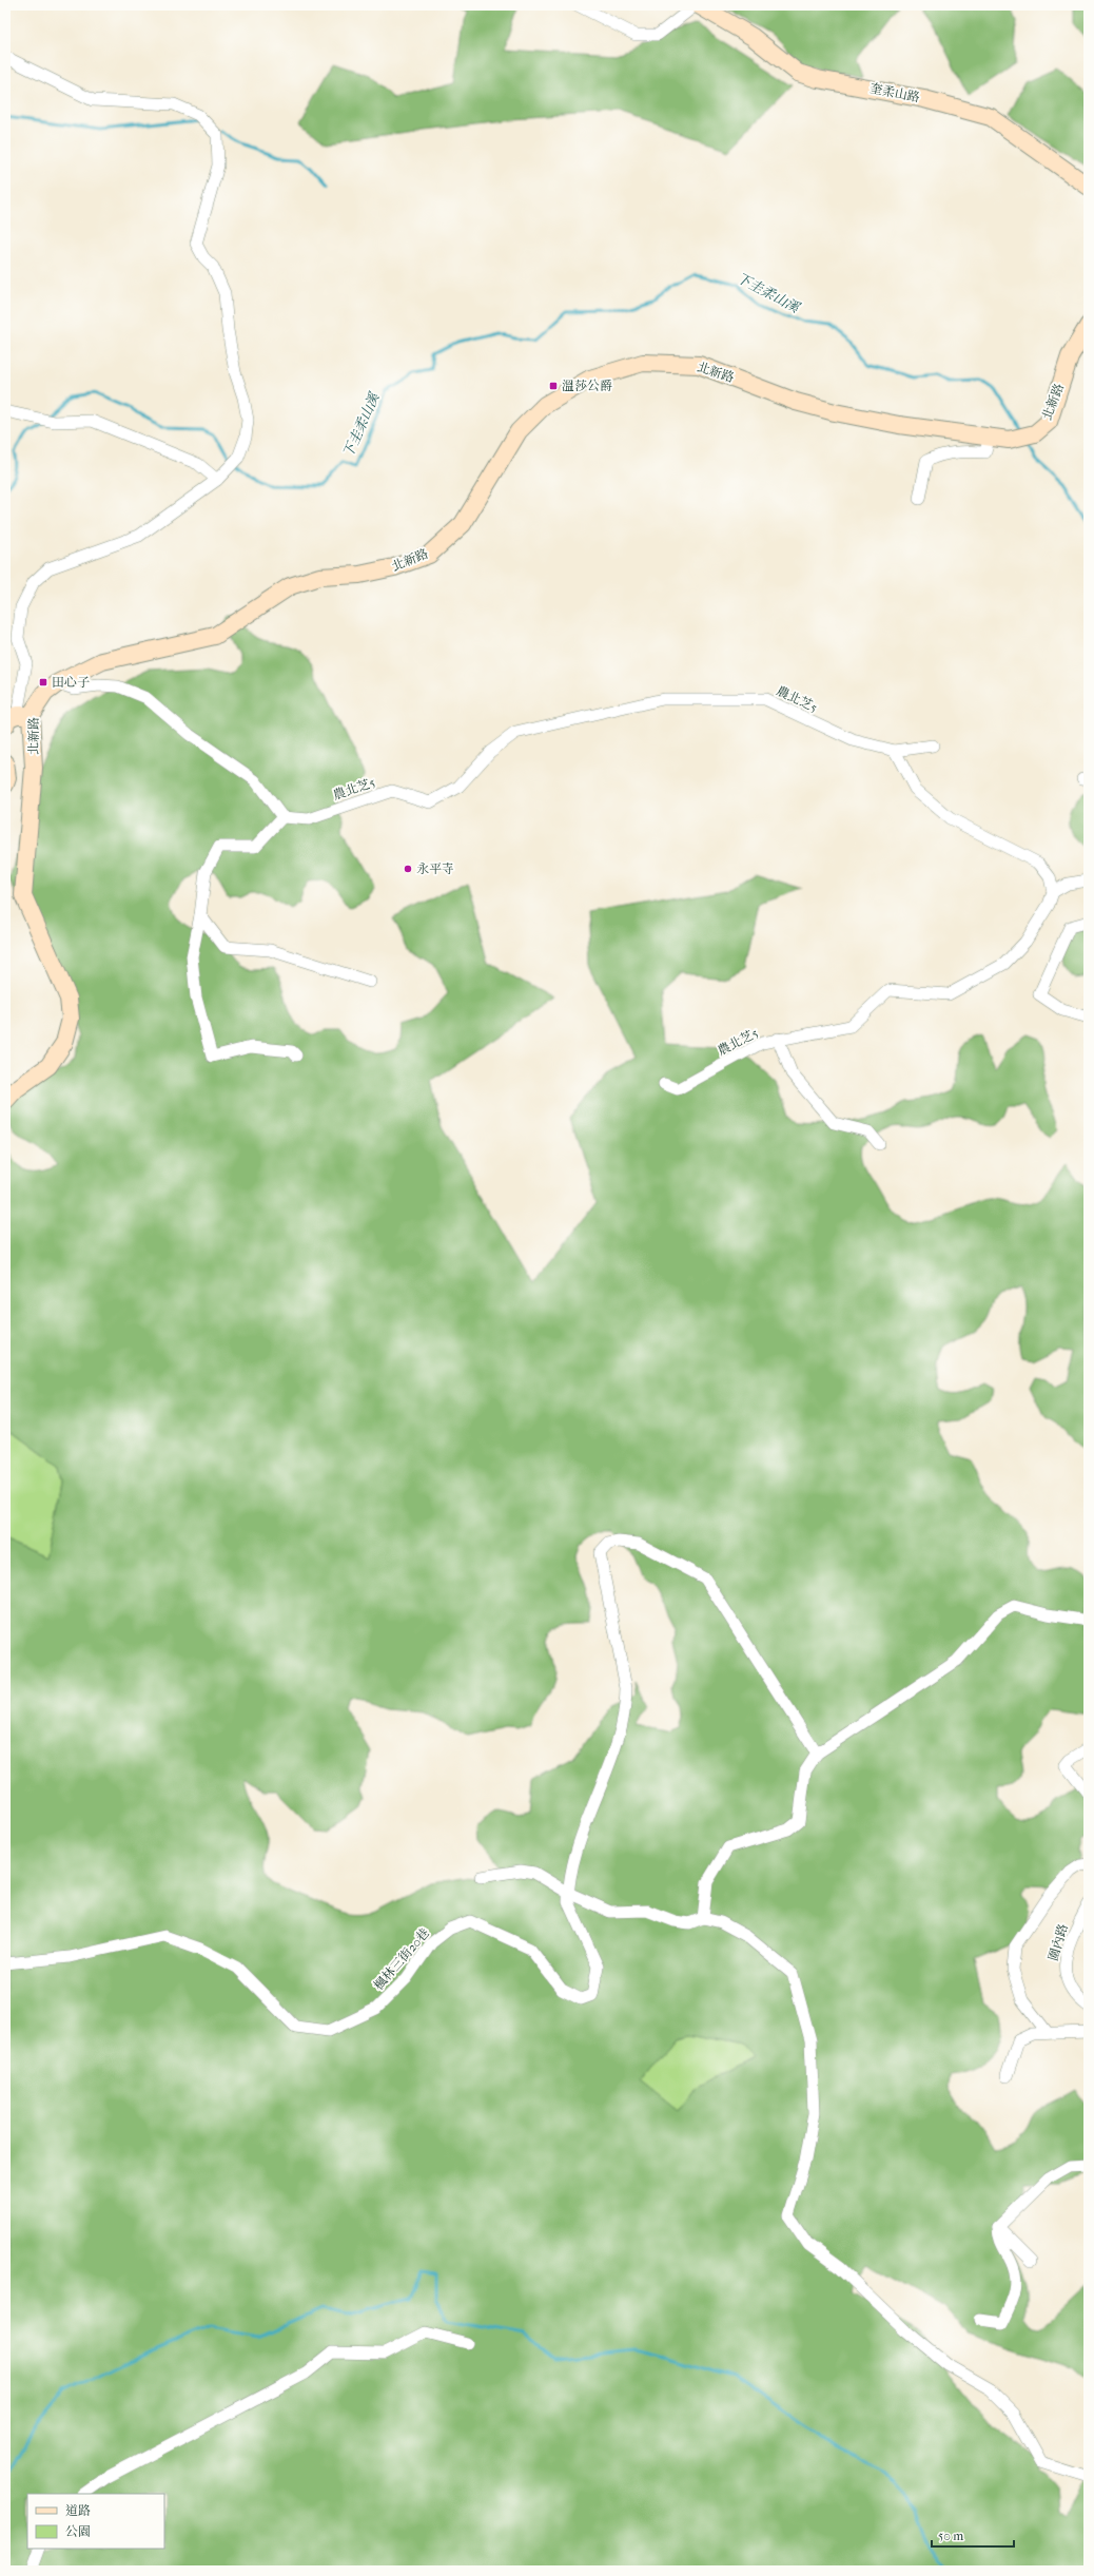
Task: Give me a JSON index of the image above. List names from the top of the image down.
{
  "streets": {
    "main road": ["奎柔山路", "北新路"],
    "street": ["農北芝5", "圍內路", "楓林三街20巷"]
  },
  "water": ["下圭柔山溪"],
  "places": {
    "transit": ["溫莎公爵", "田心子"],
    "other": ["永平寺"]
  },
  "legend": ["道路", "公園"],
  "scale_bar": "50 m"
}
